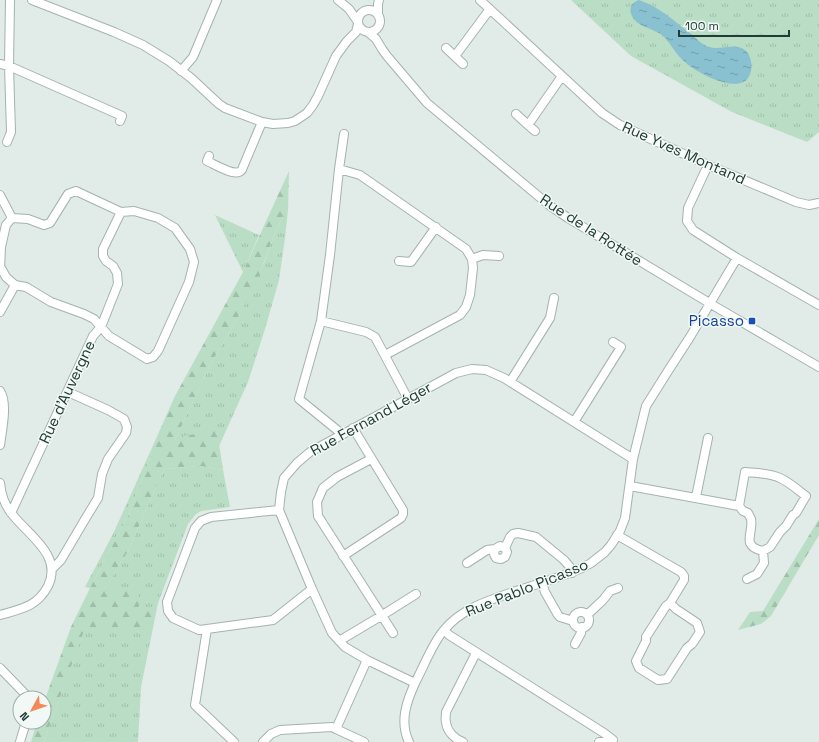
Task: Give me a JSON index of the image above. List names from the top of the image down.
{
  "streets": {
    "street": [
      "Rue Yves Montand",
      "Rue de la Rottée",
      "Rue d'Auvergne",
      "Rue Fernand Léger",
      "Rue Pablo Picasso"
    ]
  },
  "crossings": [
    ["Rue de la Rottée", "Rue Pablo Picasso"],
    ["Rue Fernand Léger", "Rue Pablo Picasso"]
  ],
  "places": {
    "transit": ["Picasso"]
  },
  "scale_bar": "100 m",
  "north": "bottom left"
}
